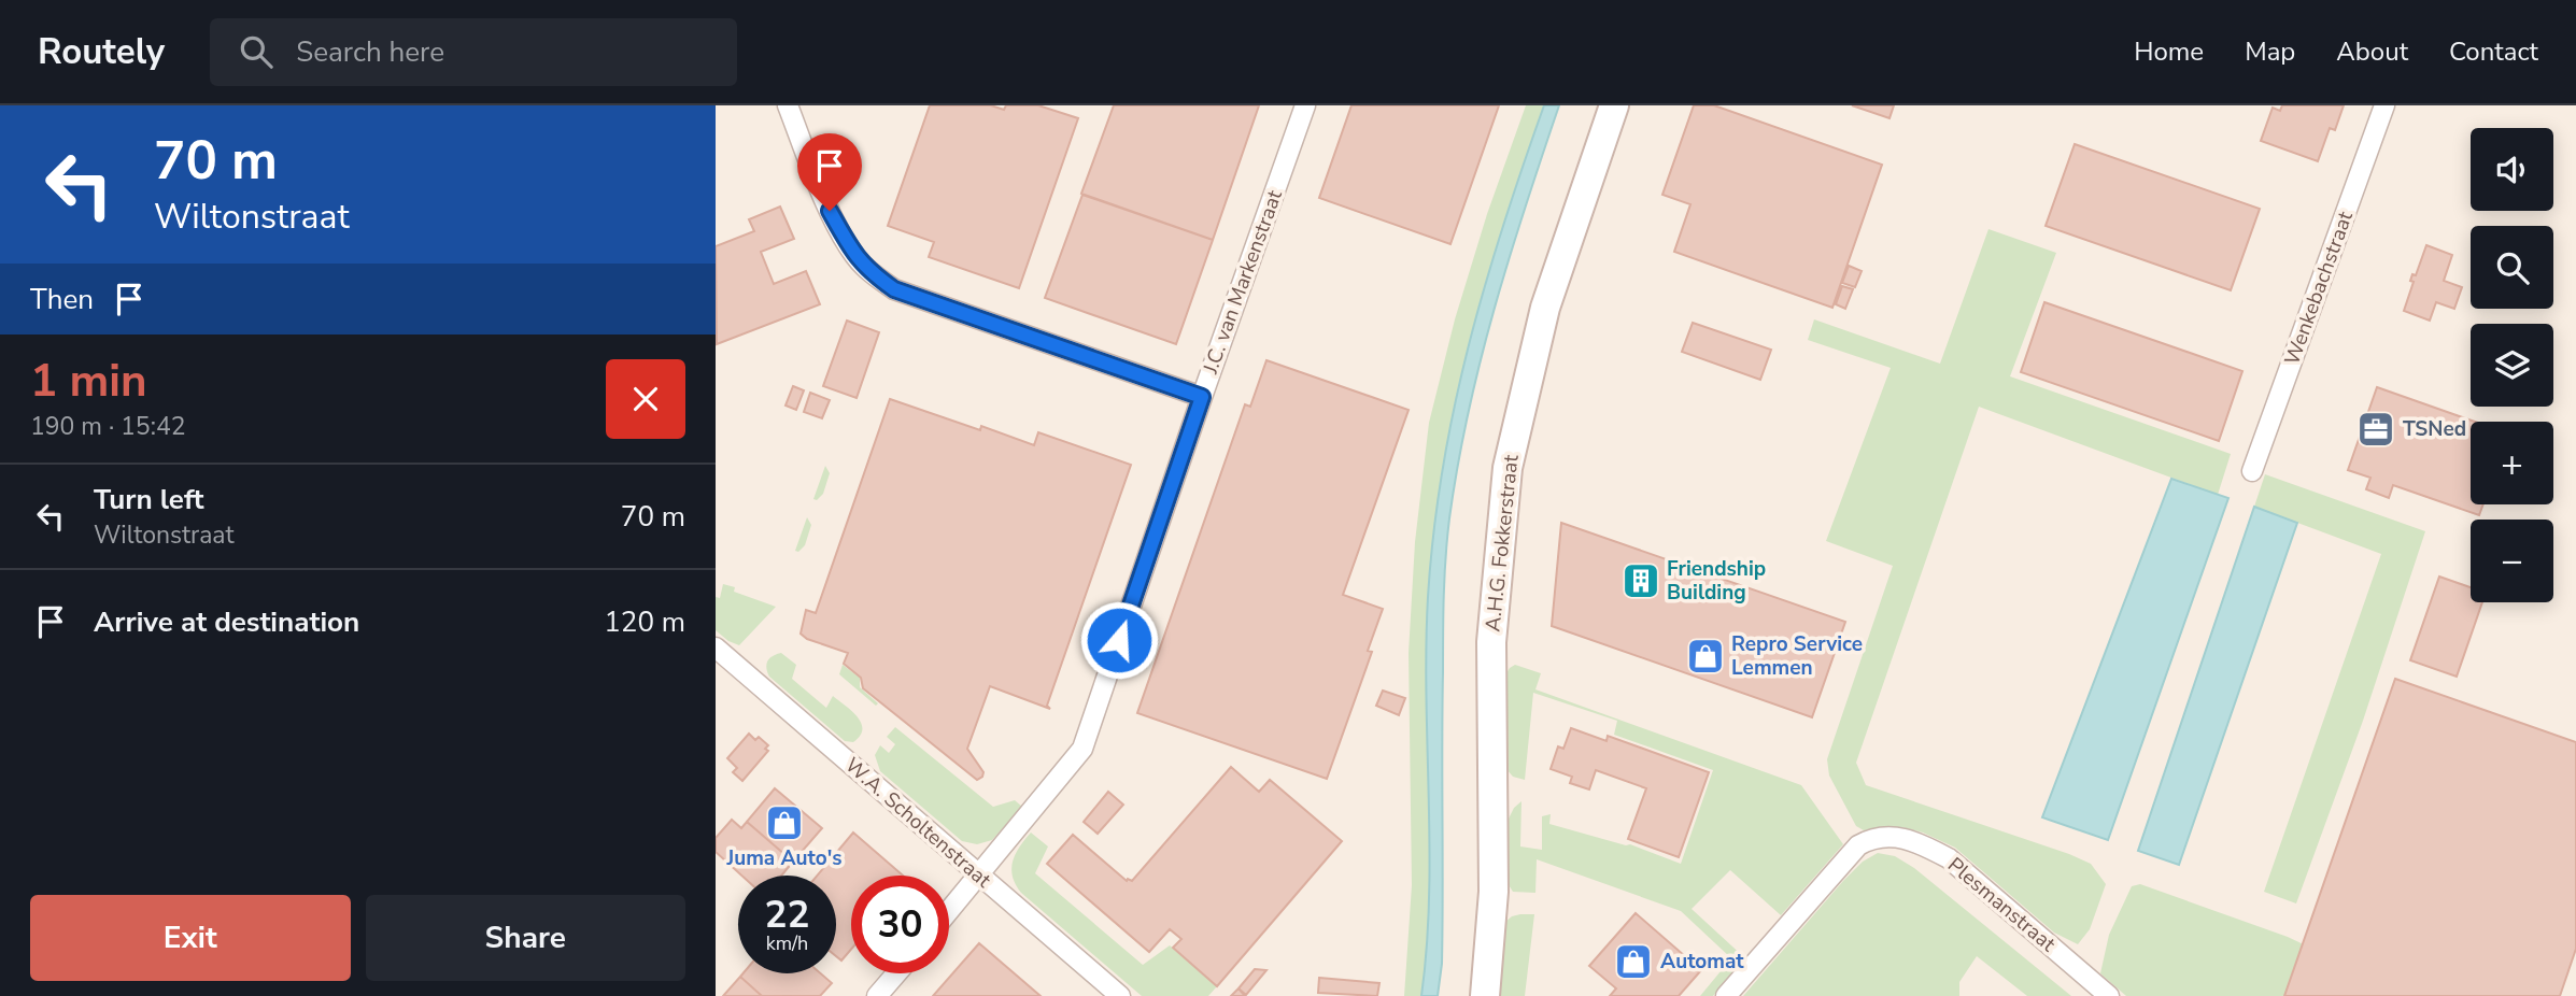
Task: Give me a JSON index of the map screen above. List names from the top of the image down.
{
  "streets": {
    "street": [
      "J.C. van Markenstraat",
      "Wenkebachstraat",
      "A.H.G. Fokkerstraat",
      "W.A. Scholtenstraat",
      "Plesmanstraat"
    ]
  },
  "crossings": [
    ["J.C. van Markenstraat", "W.A. Scholtenstraat"]
  ],
  "places": {
    "office": ["TSNed"],
    "building": ["Friendship Building"],
    "shop": ["Repro Service Lemmen", "Juma Auto's", "Automat"]
  },
  "page": {
    "header": "Routely",
    "search": "Search here",
    "nav": [
      "Home",
      "Map",
      "About",
      "Contact"
    ],
    "turn": ["70 m", "Wiltonstraat"],
    "map_buttons": ["+", "−"],
    "then": "Then",
    "heading": ["1 min", "190 m · 15:42"],
    "list": [
      {
        "name": "Turn left",
        "note": "Wiltonstraat",
        "value": "70 m"
      },
      {
        "name": "Arrive at destination",
        "value": "120 m"
      }
    ],
    "speed": "22 km/h",
    "limit": "30",
    "buttons": ["Exit", "Share"]
  }
}
